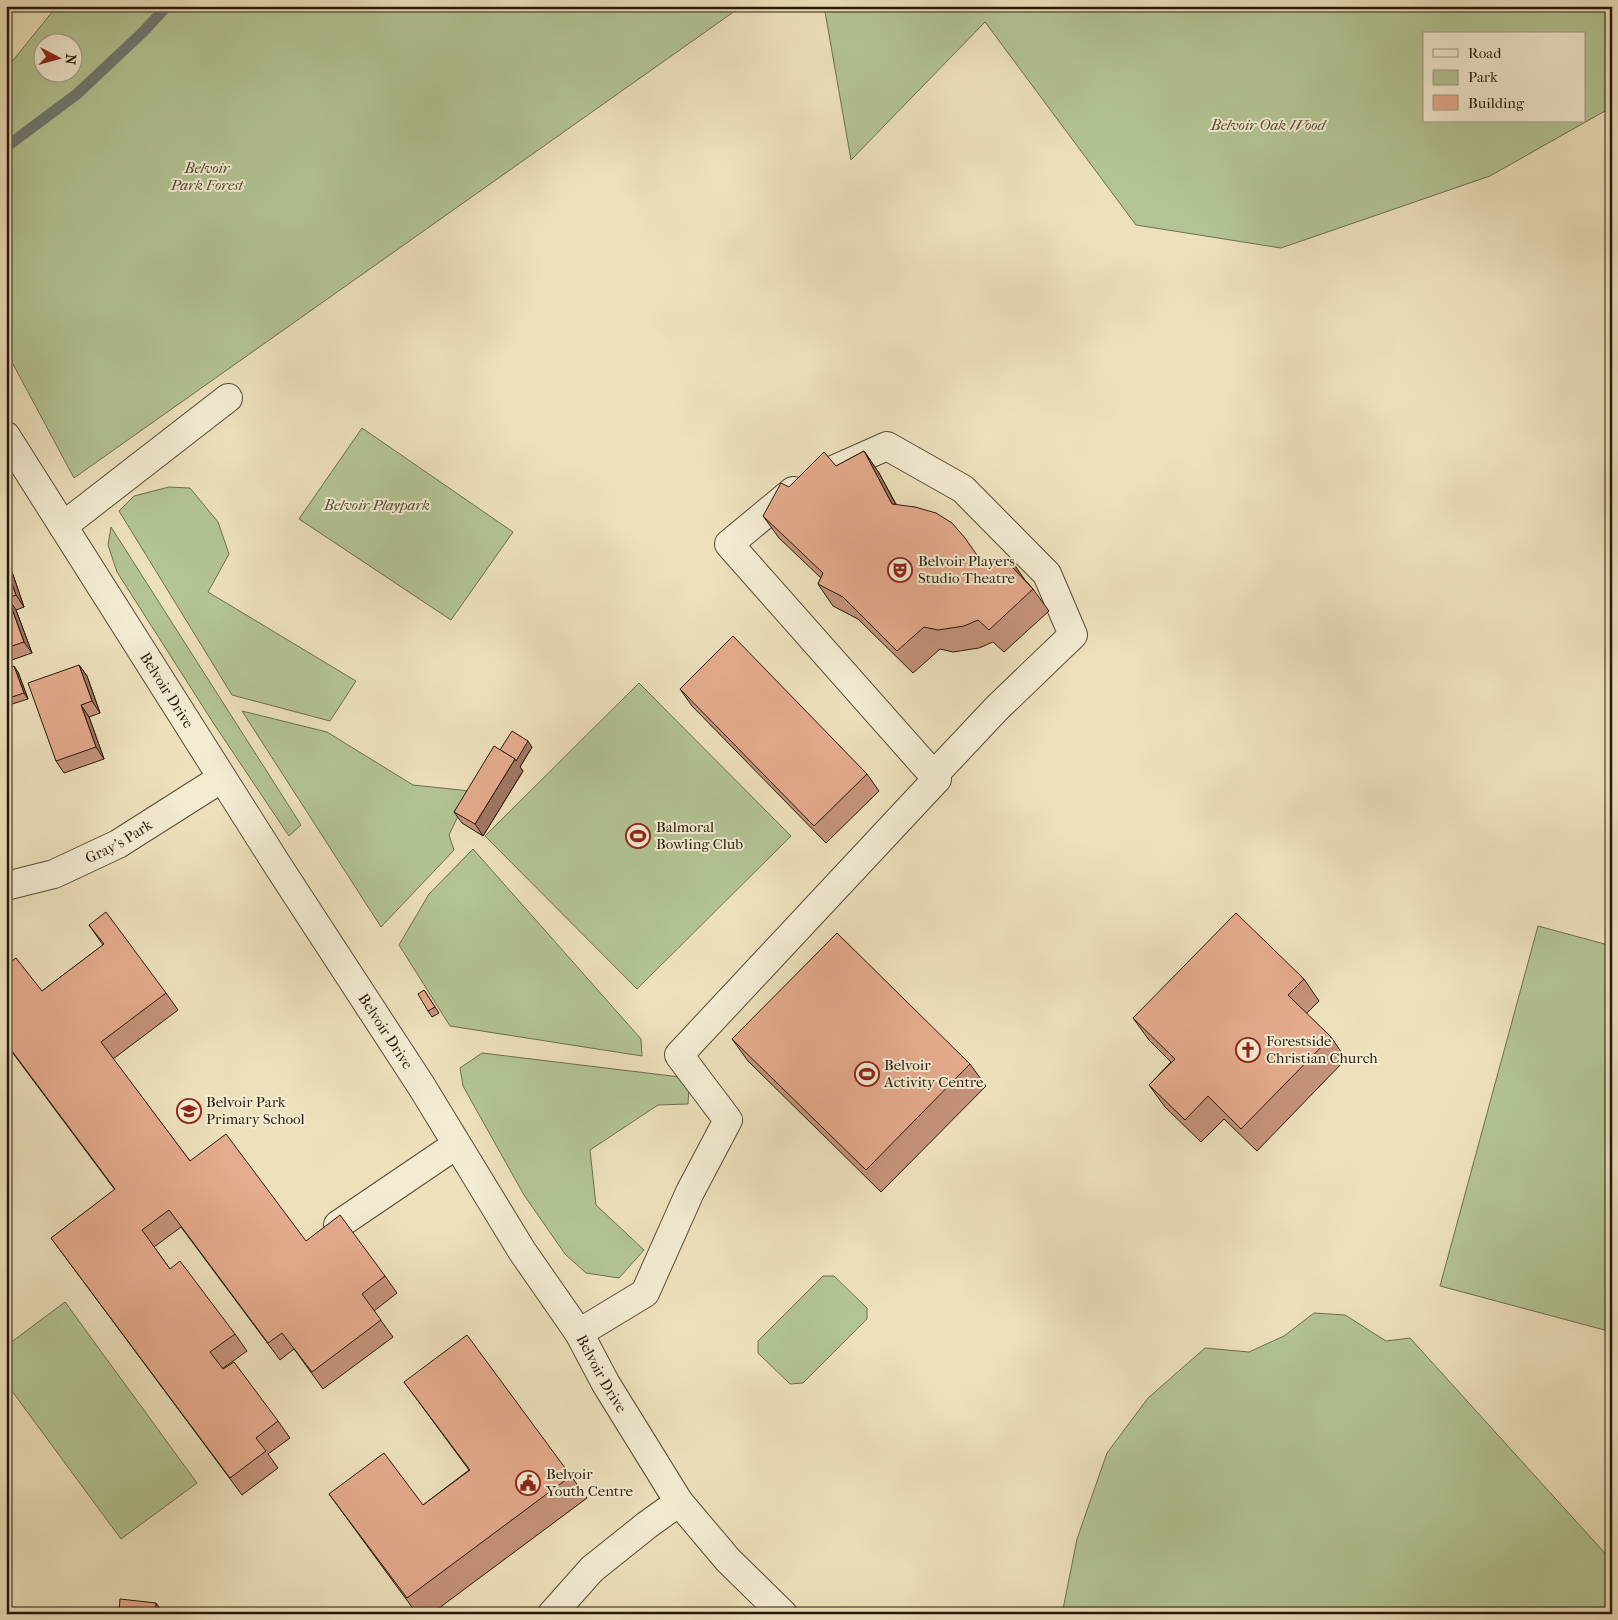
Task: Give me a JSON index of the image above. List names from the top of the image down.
{
  "streets": {
    "street": ["Belvoir Drive", "Gray's Park"]
  },
  "crossings": [
    ["Belvoir Drive", "Gray's Park"]
  ],
  "parks": ["Belvoir Oak Wood", "Belvoir Park Forest", "Belvoir Playpark"],
  "places": {
    "theatre": ["Belvoir Players Studio Theatre"],
    "sports": ["Balmoral Bowling Club", "Belvoir Activity Centre"],
    "church": ["Forestside Christian Church"],
    "school or university": ["Belvoir Park Primary School"],
    "public building": ["Belvoir Youth Centre"]
  },
  "legend": ["Road", "Park", "Building"],
  "north": "right"
}
